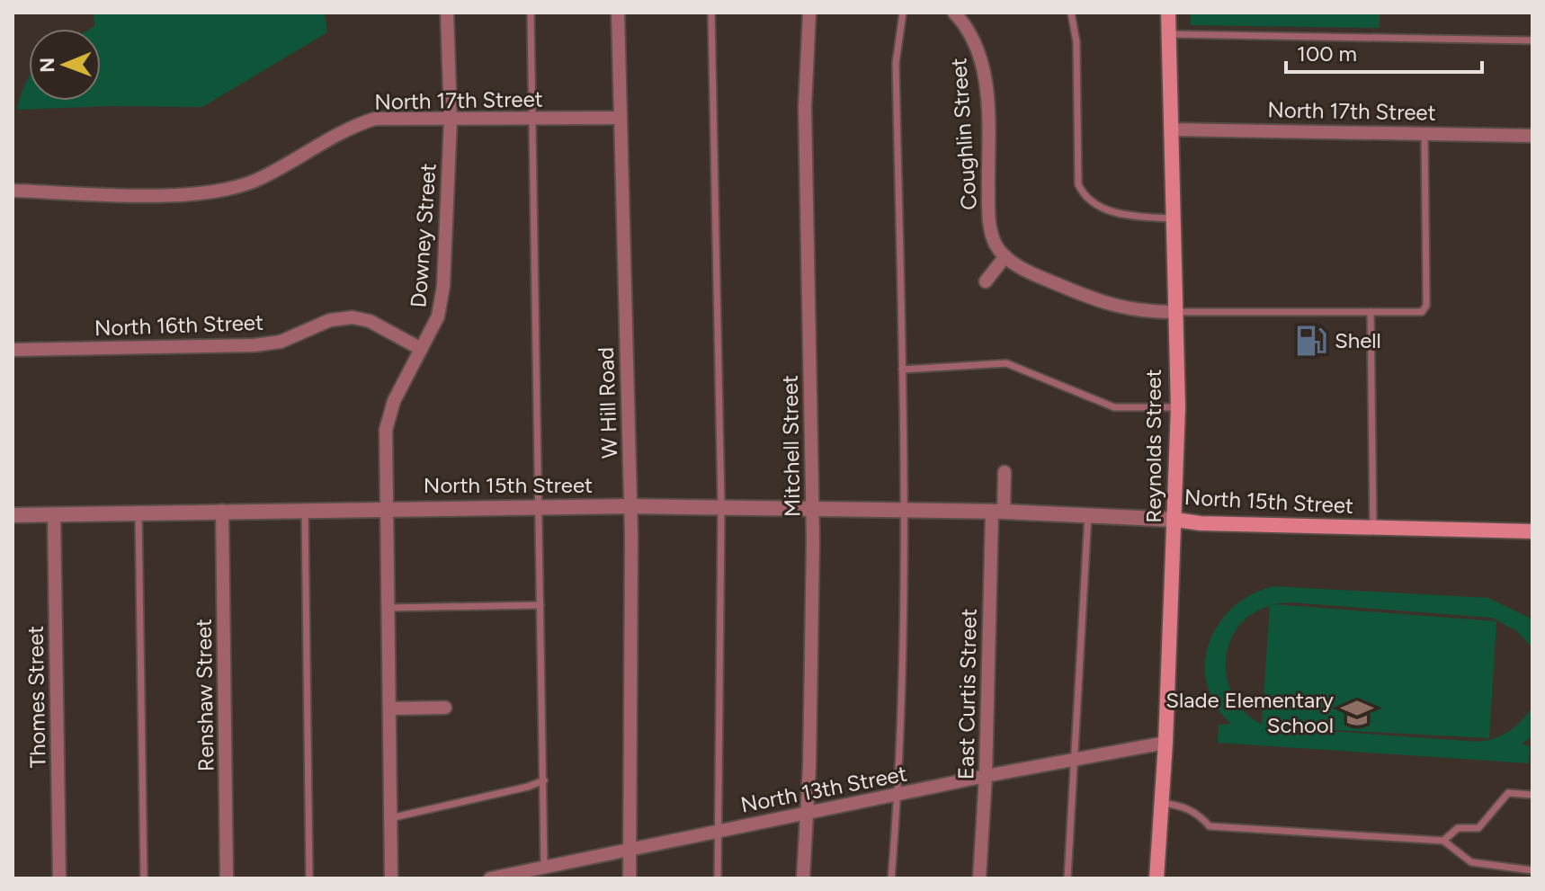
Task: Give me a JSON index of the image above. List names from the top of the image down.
{
  "streets": {
    "main road": ["Reynolds Street", "North 15th Street"],
    "street": [
      "North 17th Street",
      "Coughlin Street",
      "Downey Street",
      "North 16th Street",
      "W Hill Road",
      "Mitchell Street",
      "East Curtis Street",
      "Renshaw Street",
      "Thomes Street",
      "North 13th Street"
    ]
  },
  "crossings": [
    ["North 17th Street", "Downey Street"],
    ["North 17th Street", "W Hill Road"],
    ["North 17th Street", "Reynolds Street"],
    ["Downey Street", "North 16th Street"],
    ["Downey Street", "North 15th Street"],
    ["W Hill Road", "North 15th Street"],
    ["W Hill Road", "North 13th Street"],
    ["Mitchell Street", "North 15th Street"],
    ["Mitchell Street", "North 13th Street"],
    ["Reynolds Street", "North 15th Street"],
    ["Reynolds Street", "North 13th Street"],
    ["North 15th Street", "East Curtis Street"],
    ["North 15th Street", "Renshaw Street"],
    ["North 15th Street", "Thomes Street"],
    ["East Curtis Street", "North 13th Street"]
  ],
  "places": {
    "fuel station": ["Shell"],
    "school or university": ["Slade Elementary School"]
  },
  "scale_bar": "100 m",
  "north": "left"
}
